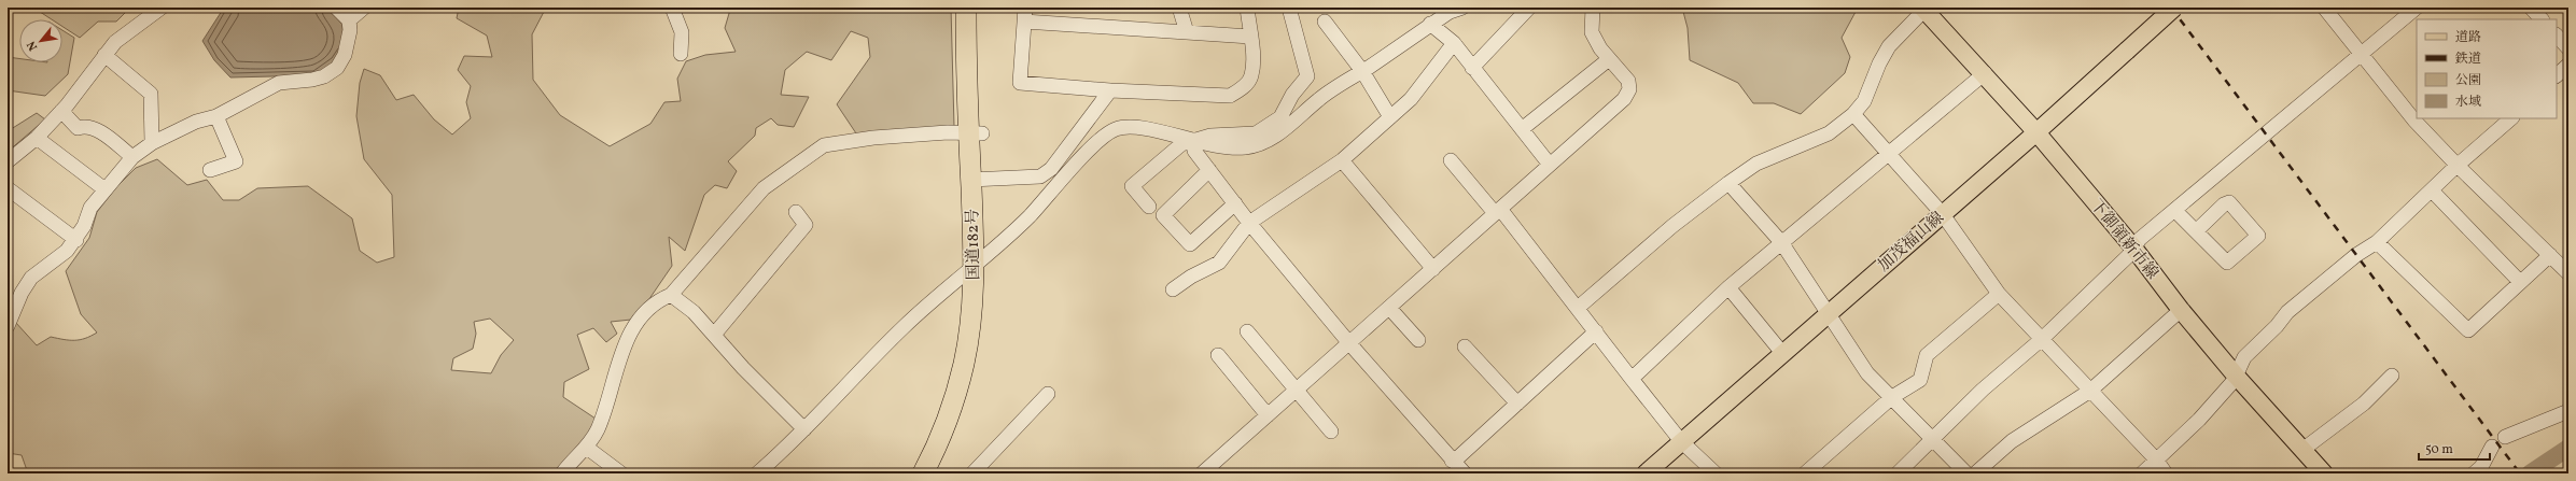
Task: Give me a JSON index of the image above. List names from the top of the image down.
{
  "streets": {
    "highway": ["国道182号"],
    "main road": ["下御領新市線", "加茂福山線"]
  },
  "crossings": [
    ["下御領新市線", "加茂福山線"]
  ],
  "legend": [
    "道路",
    "鉄道",
    "公園",
    "水域"
  ],
  "scale_bar": "50 m",
  "north": "bottom left"
}
